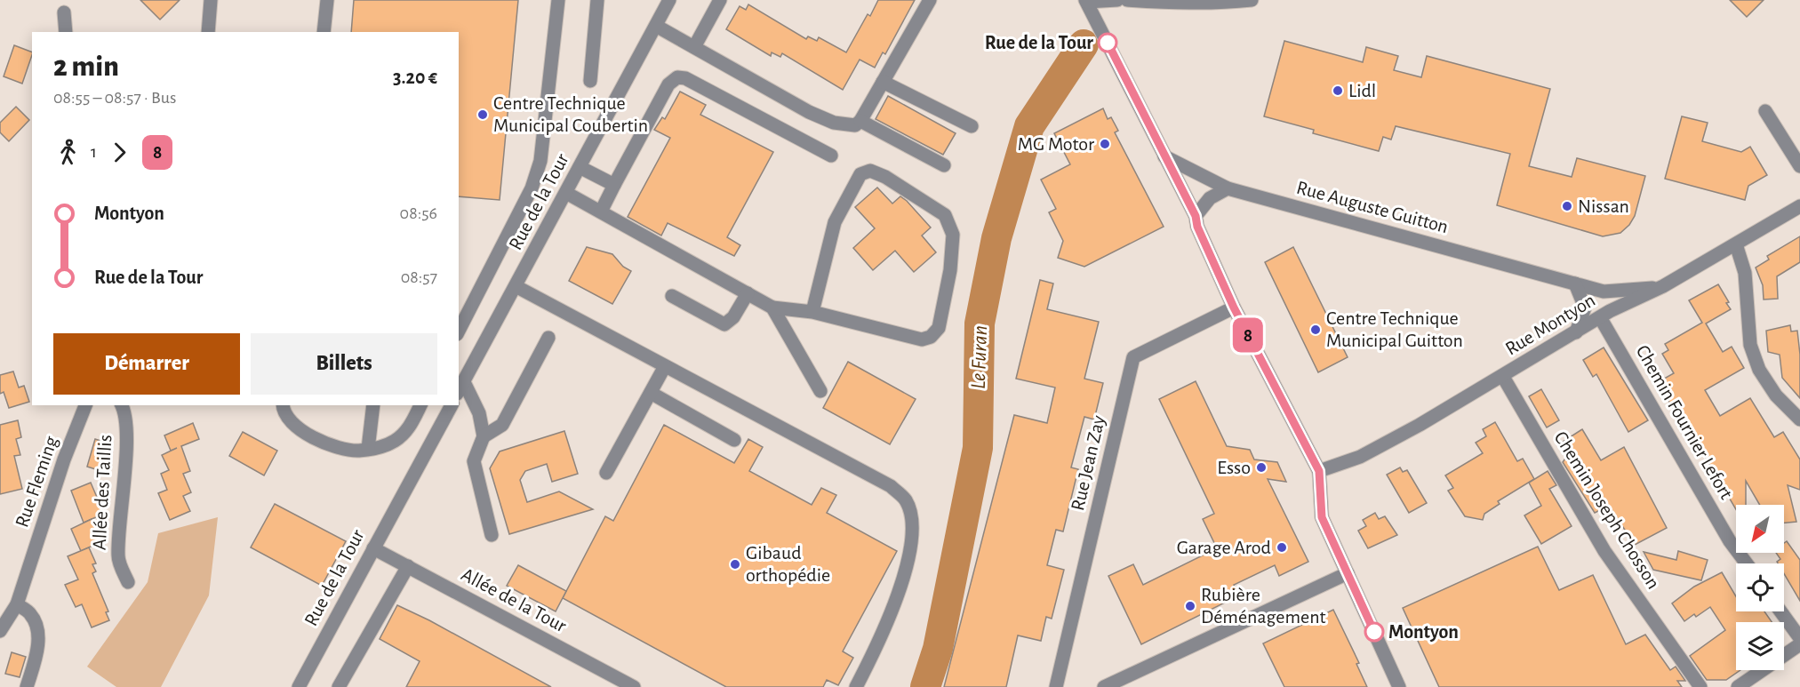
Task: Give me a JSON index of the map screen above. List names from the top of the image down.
{
  "streets": {
    "street": [
      "Rue de la Tour",
      "Rue Auguste Guitton",
      "Rue Montyon",
      "Chemin Fournier Lefort",
      "Rue Jean Zay",
      "Rue Fleming",
      "Allée des Taillis",
      "Chemin Joseph Chosson",
      "Allée de la Tour"
    ]
  },
  "crossings": [
    ["Rue de la Tour", "Allée de la Tour"],
    ["Rue Auguste Guitton", "Rue Montyon"],
    ["Rue Montyon", "Chemin Fournier Lefort"],
    ["Rue Montyon", "Chemin Joseph Chosson"]
  ],
  "water": ["Le Furan"],
  "places": [
    "Rue de la Tour",
    "Lidl",
    "Centre Technique Municipal Coubertin",
    "MG Motor",
    "Nissan",
    "Centre Technique Municipal Guitton",
    "Esso",
    "Garage Arod",
    "Gibaud orthopédie",
    "Rubière Déménagement",
    "Montyon"
  ],
  "lines": ["bus line 8"],
  "north": "bottom left",
  "page": {
    "on_map": "8",
    "heading": ["2 min", "08:55 – 08:57 · Bus", "3.20 €"],
    "legs": ["1", "8"],
    "list": [
      {
        "name": "Montyon",
        "value": "08:56"
      },
      {
        "name": "Rue de la Tour",
        "value": "08:57"
      }
    ],
    "buttons": ["Démarrer", "Billets"]
  }
}
